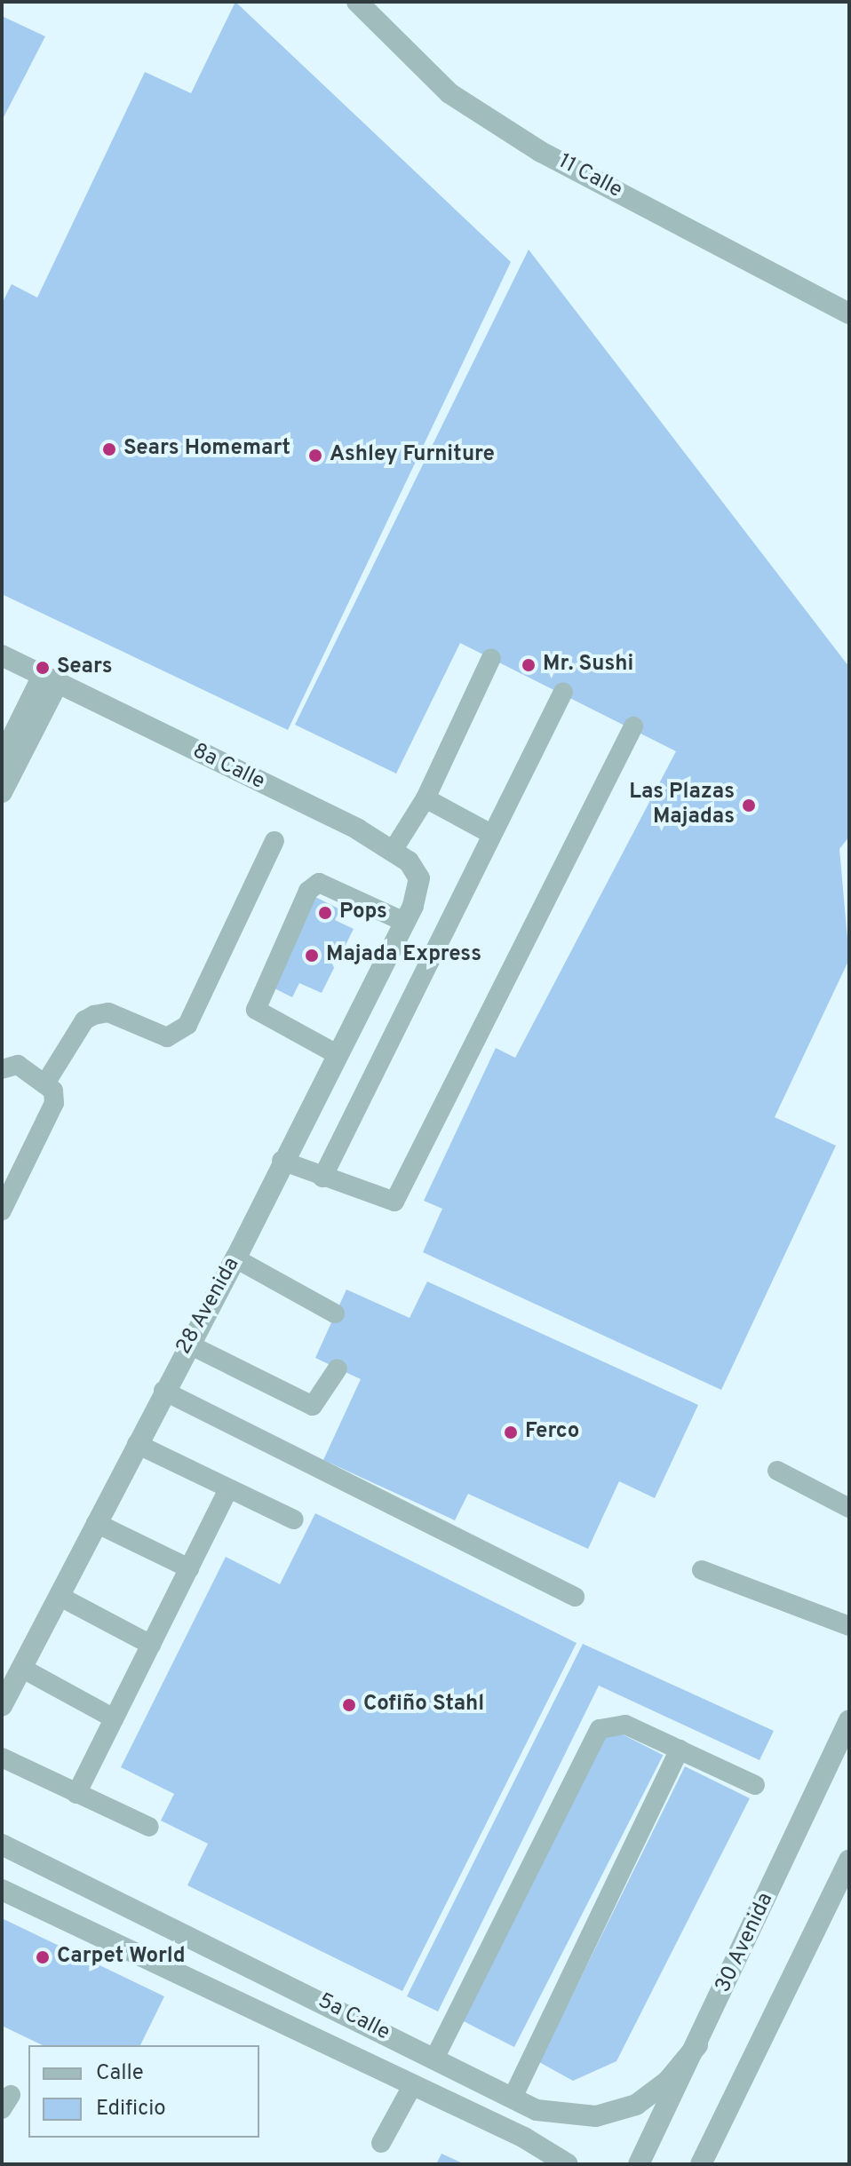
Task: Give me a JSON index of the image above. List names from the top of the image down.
{
  "streets": {
    "street": [
      "11 Calle",
      "8a Calle",
      "28 Avenida",
      "30 Avenida",
      "5a Calle"
    ]
  },
  "crossings": [
    ["8a Calle", "28 Avenida"],
    ["30 Avenida", "5a Calle"]
  ],
  "places": [
    "Sears Homemart",
    "Ashley Furniture",
    "Mr. Sushi",
    "Sears",
    "Las Plazas Majadas",
    "Pops",
    "Majada Express",
    "Ferco",
    "Cofiño Stahl",
    "Carpet World"
  ],
  "legend": ["Calle", "Edificio"]
}
